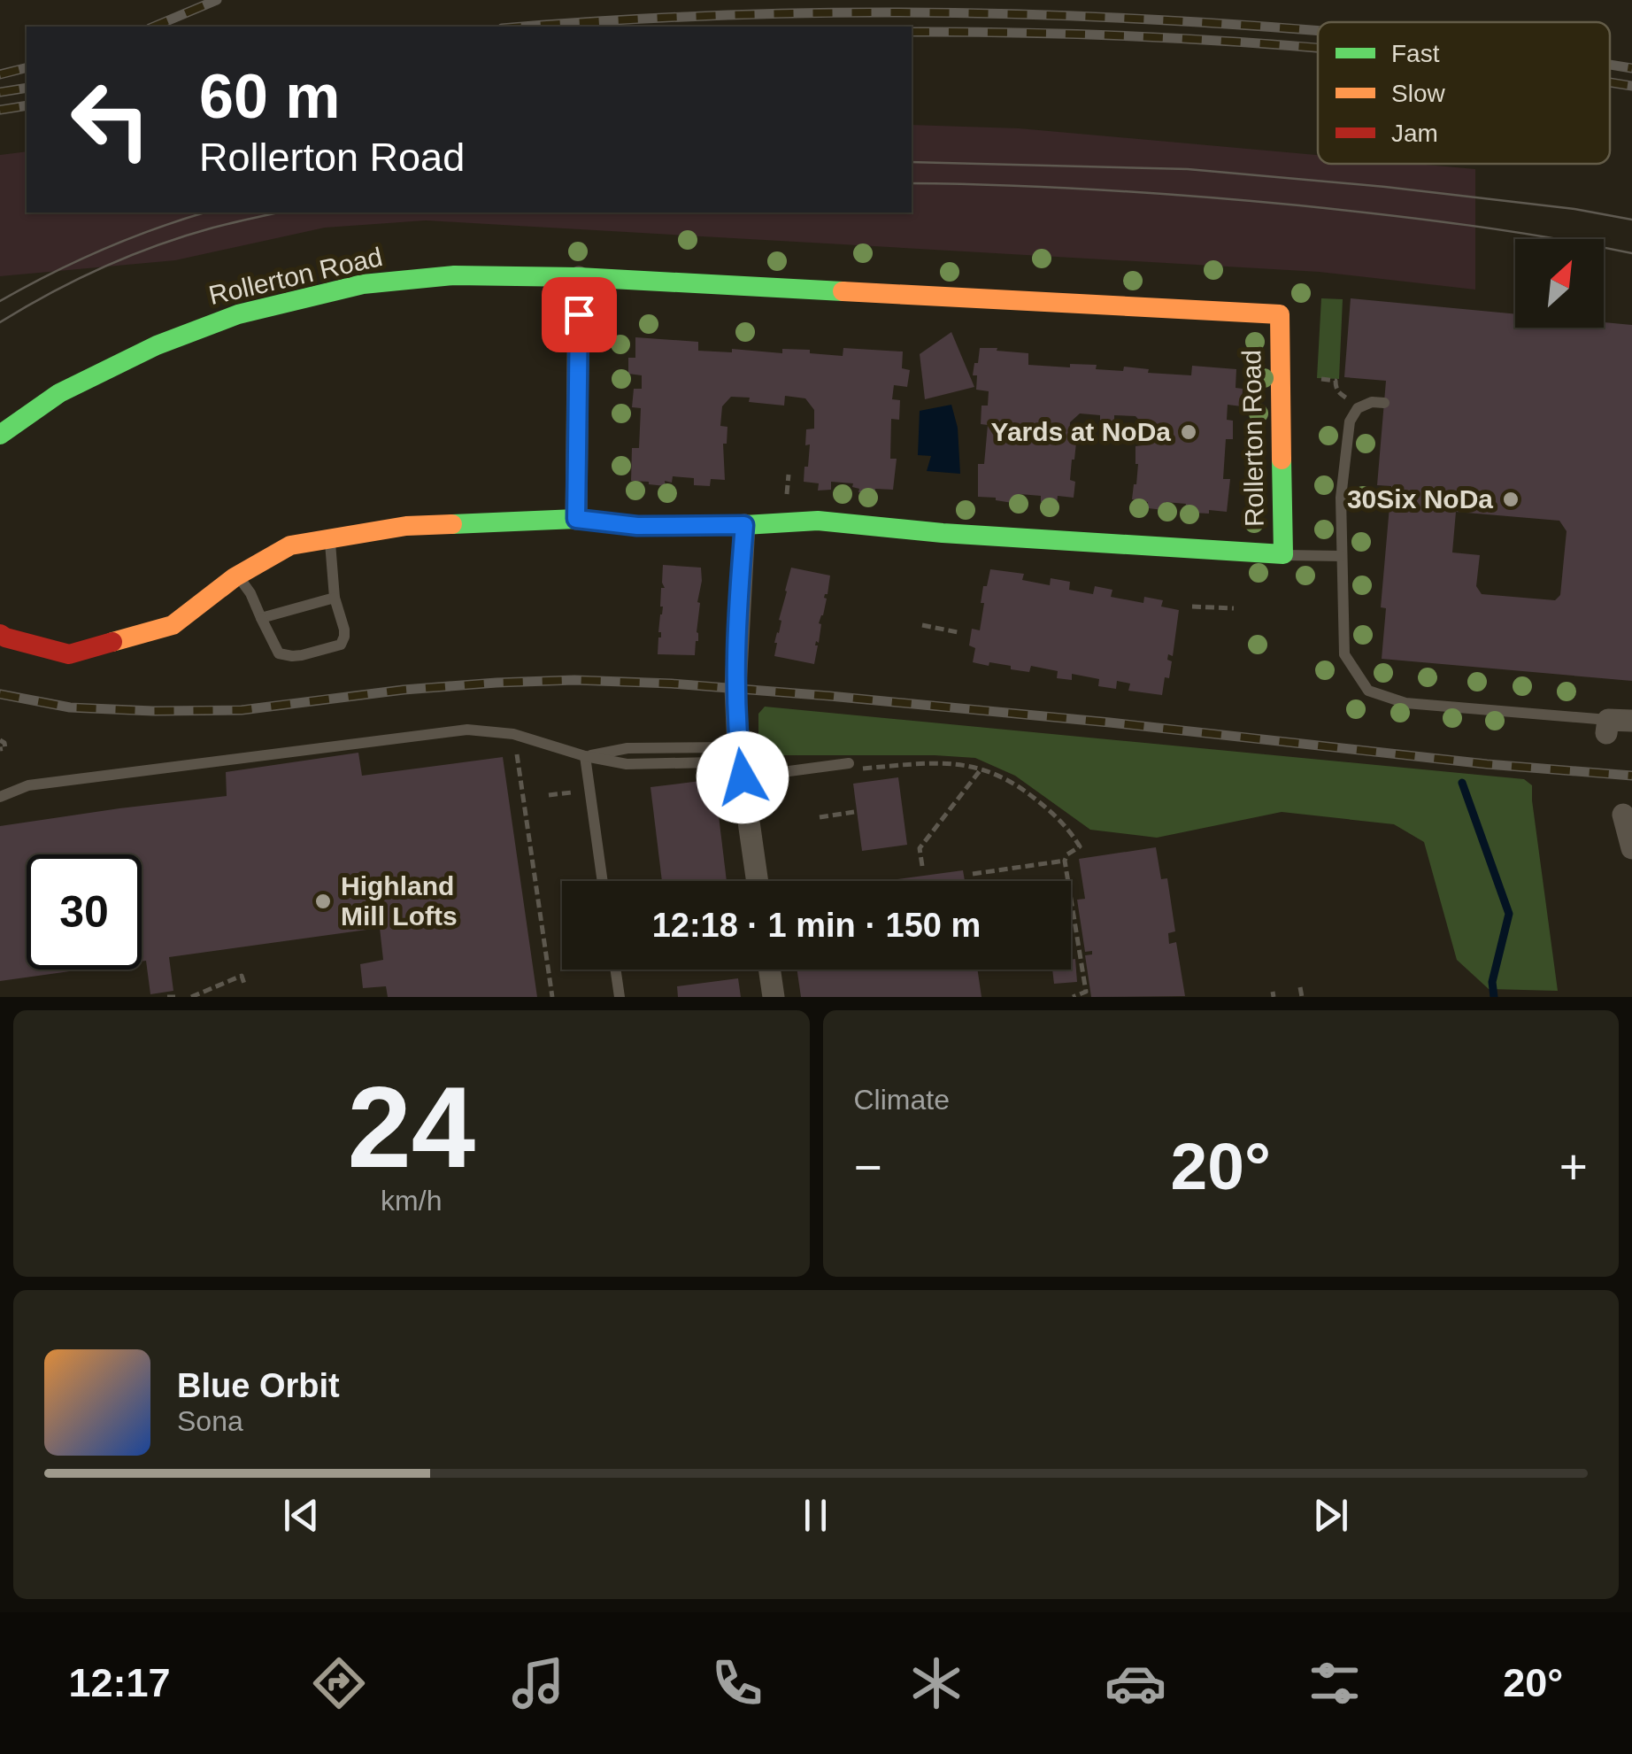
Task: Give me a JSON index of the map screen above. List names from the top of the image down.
{
  "streets": {
    "street": ["Rollerton Road"]
  },
  "places": ["Yards at NoDa", "30Six NoDa", "Highland Mill Lofts"],
  "legend": ["Fast", "Slow", "Jam"],
  "north": "top right",
  "page": {
    "turn": ["60 m", "Rollerton Road"],
    "limit": "30",
    "trip": "12:18 · 1 min · 150 m",
    "tile": [
      ["24", "km/h"],
      "Climate"
    ],
    "heat": ["−", "20°", "+"],
    "song": ["Blue Orbit", "Sona"],
    "tabs": ["12:17", "20°"]
  }
}
